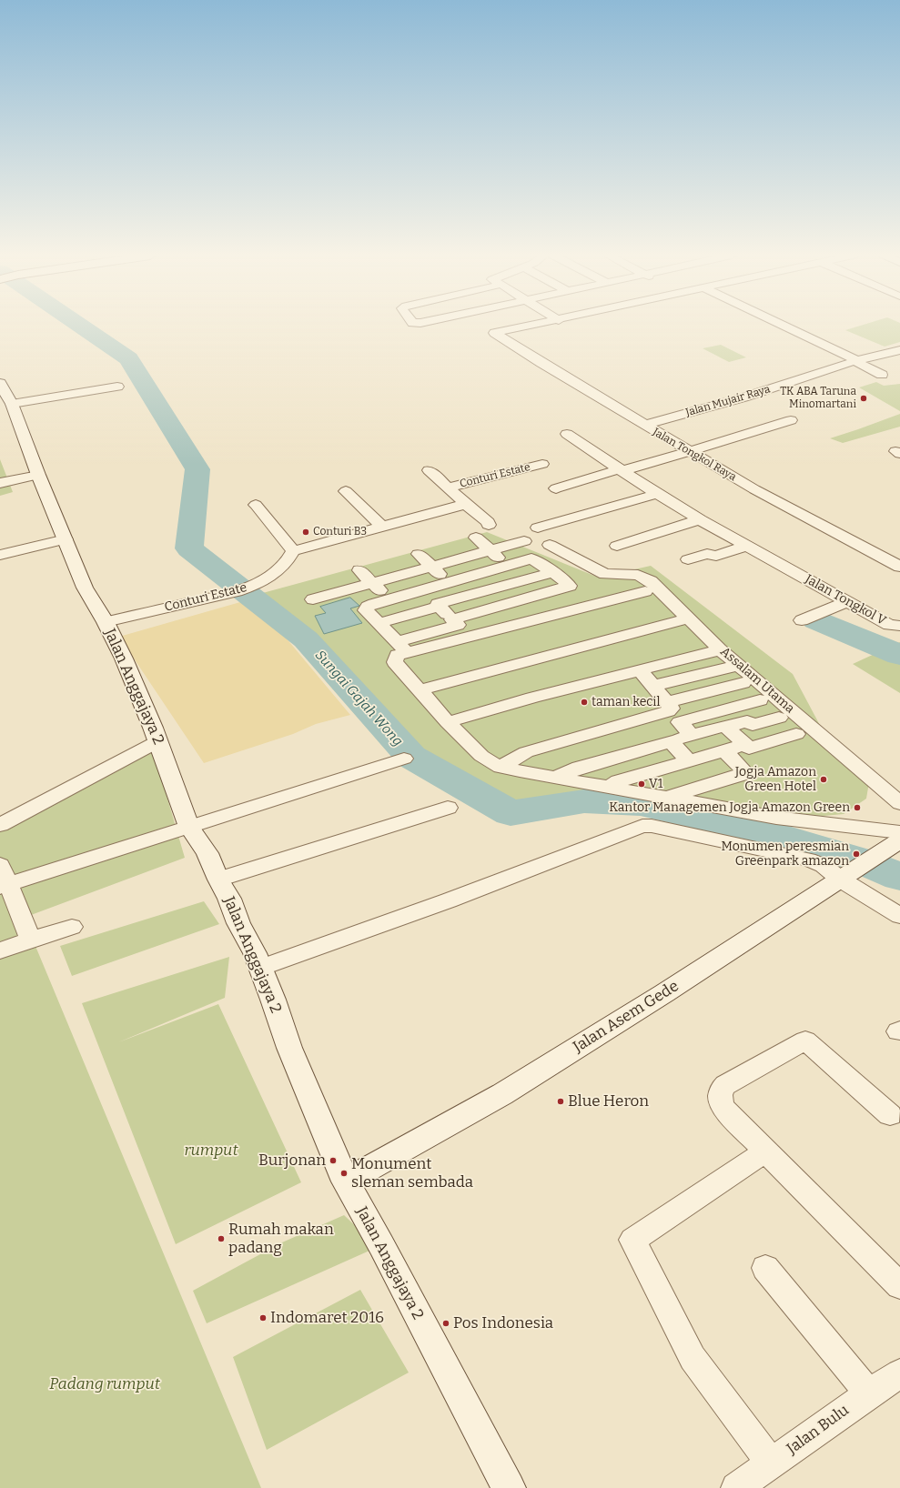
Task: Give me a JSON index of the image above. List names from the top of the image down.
{
  "streets": {
    "street": [
      "Jalan Mujair Raya",
      "Jalan Tongkol Raya",
      "Conturi Estate",
      "Jalan Tongkol V",
      "Assalam Utama",
      "Jalan Anggajaya 2",
      "Jalan Asem Gede",
      "Jalan Bulu"
    ]
  },
  "crossings": [
    ["Jalan Mujair Raya", "Jalan Tongkol Raya"],
    ["Conturi Estate", "Jalan Anggajaya 2"],
    ["Jalan Anggajaya 2", "Jalan Asem Gede"]
  ],
  "water": ["Sungai Gajah Wong"],
  "parks": ["rumput", "Padang rumput"],
  "places": [
    "TK ABA Taruna Minomartani",
    "Conturi B3",
    "taman kecil",
    "Jogja Amazon Green Hotel",
    "V1",
    "Kantor Managemen Jogja Amazon Green",
    "Monumen peresmian Greenpark amazon",
    "Blue Heron",
    "Burjonan",
    "Monument sleman sembada",
    "Rumah makan padang",
    "Indomaret 2016",
    "Pos Indonesia"
  ]
}
